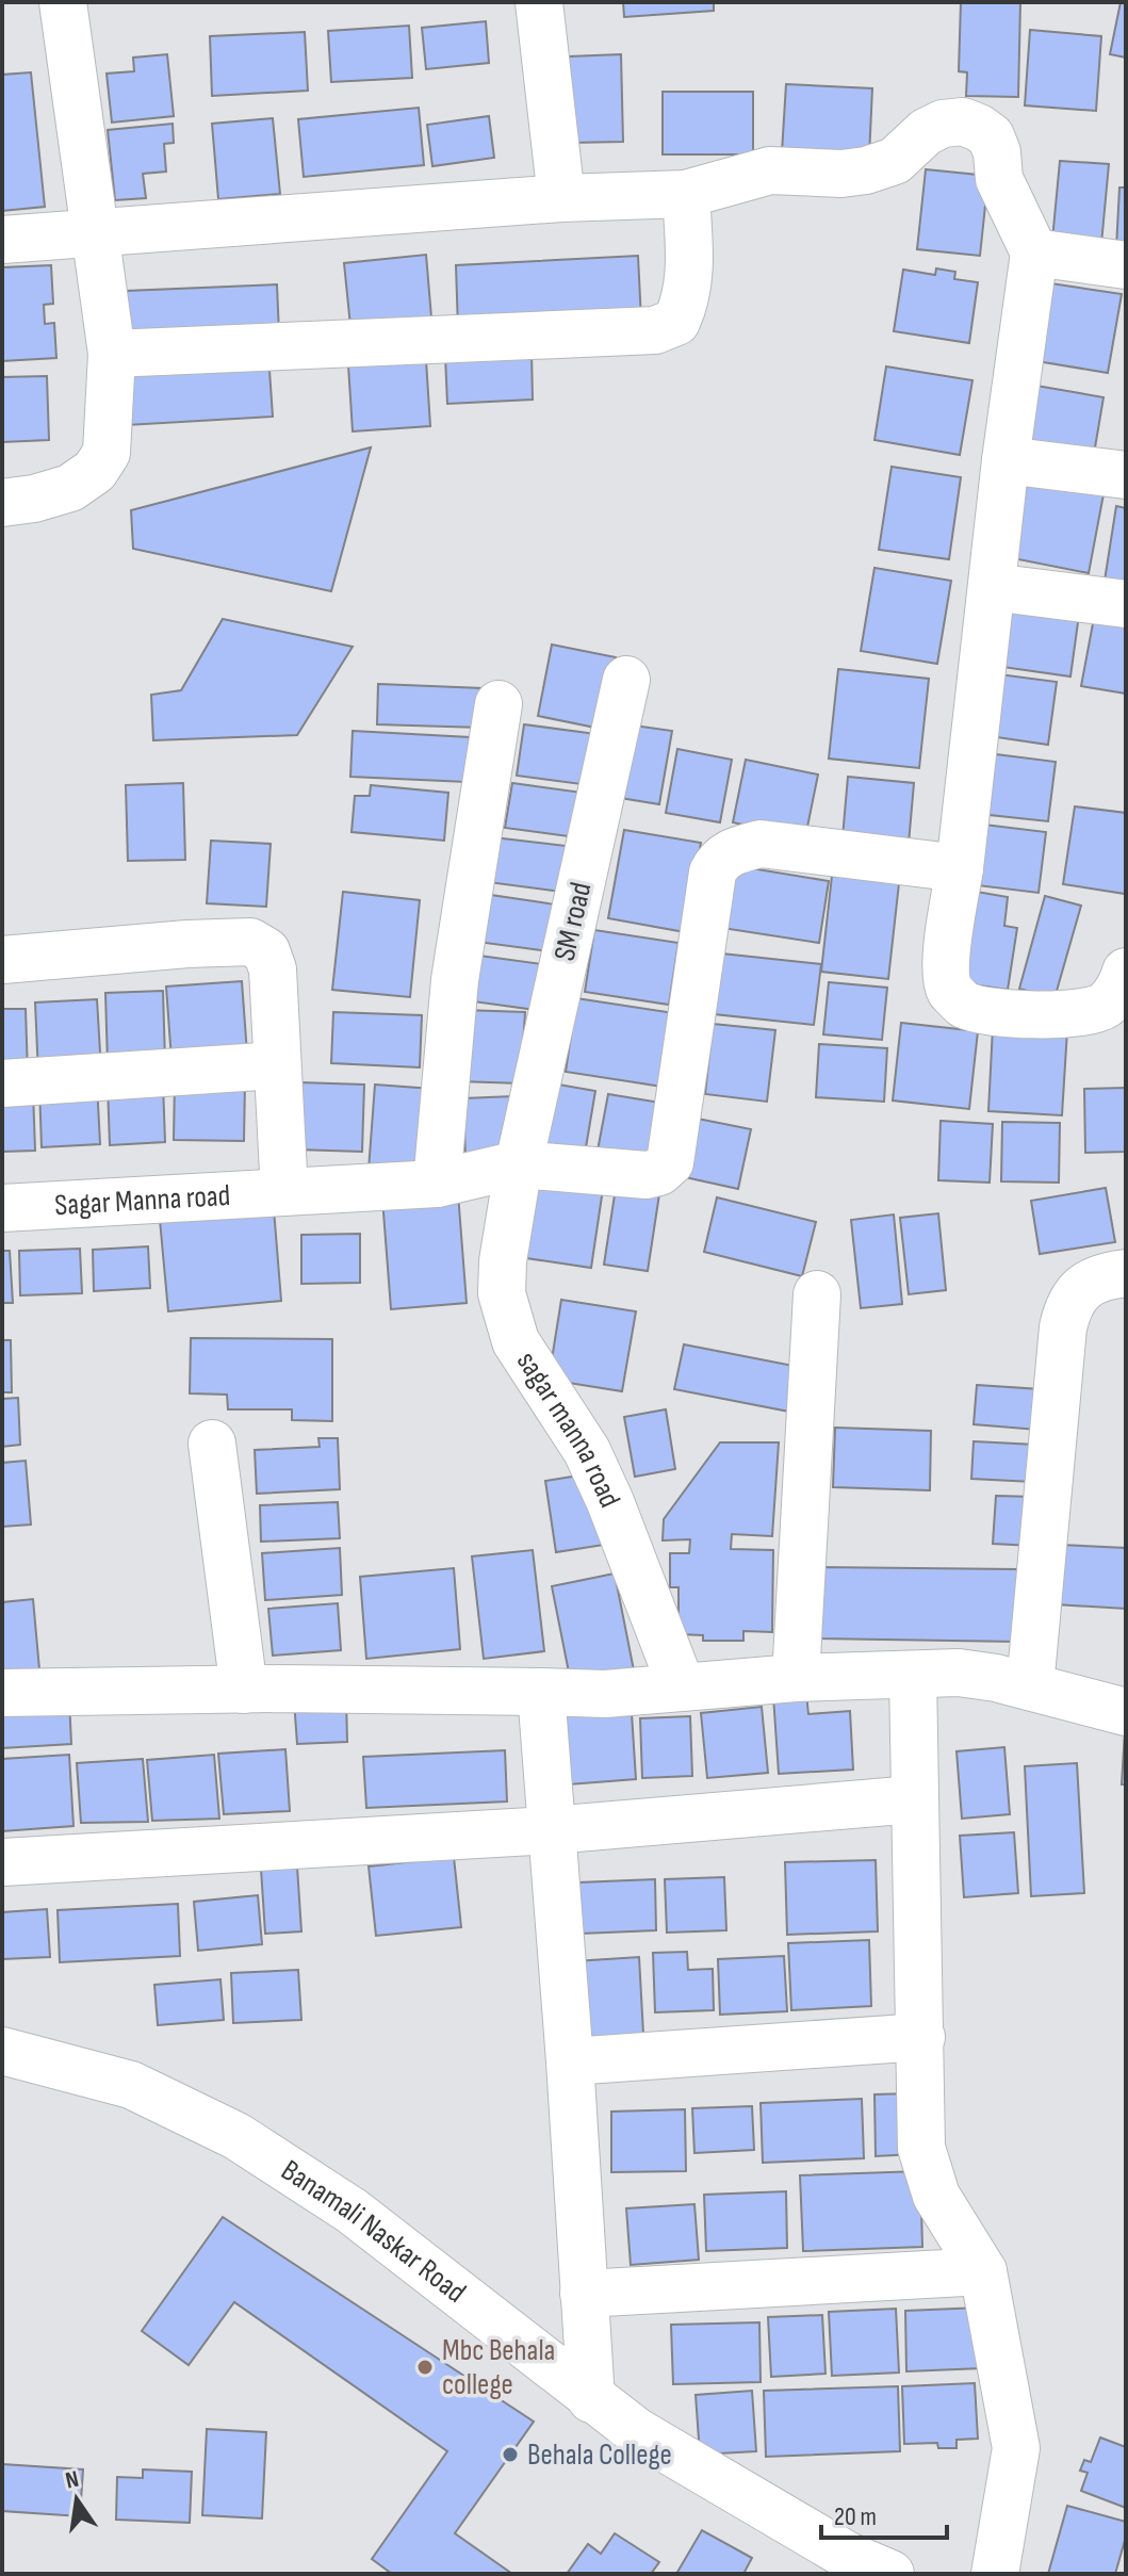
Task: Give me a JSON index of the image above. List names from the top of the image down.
{
  "streets": {
    "street": [
      "SM road",
      "Sagar Manna road",
      "sagar manna road",
      "Banamali Naskar Road"
    ]
  },
  "crossings": [
    ["SM road", "Sagar Manna road"],
    ["SM road", "sagar manna road"],
    ["Sagar Manna road", "sagar manna road"]
  ],
  "places": ["Mbc Behala college", "Behala College"],
  "scale_bar": "20 m",
  "north": "top"
}
